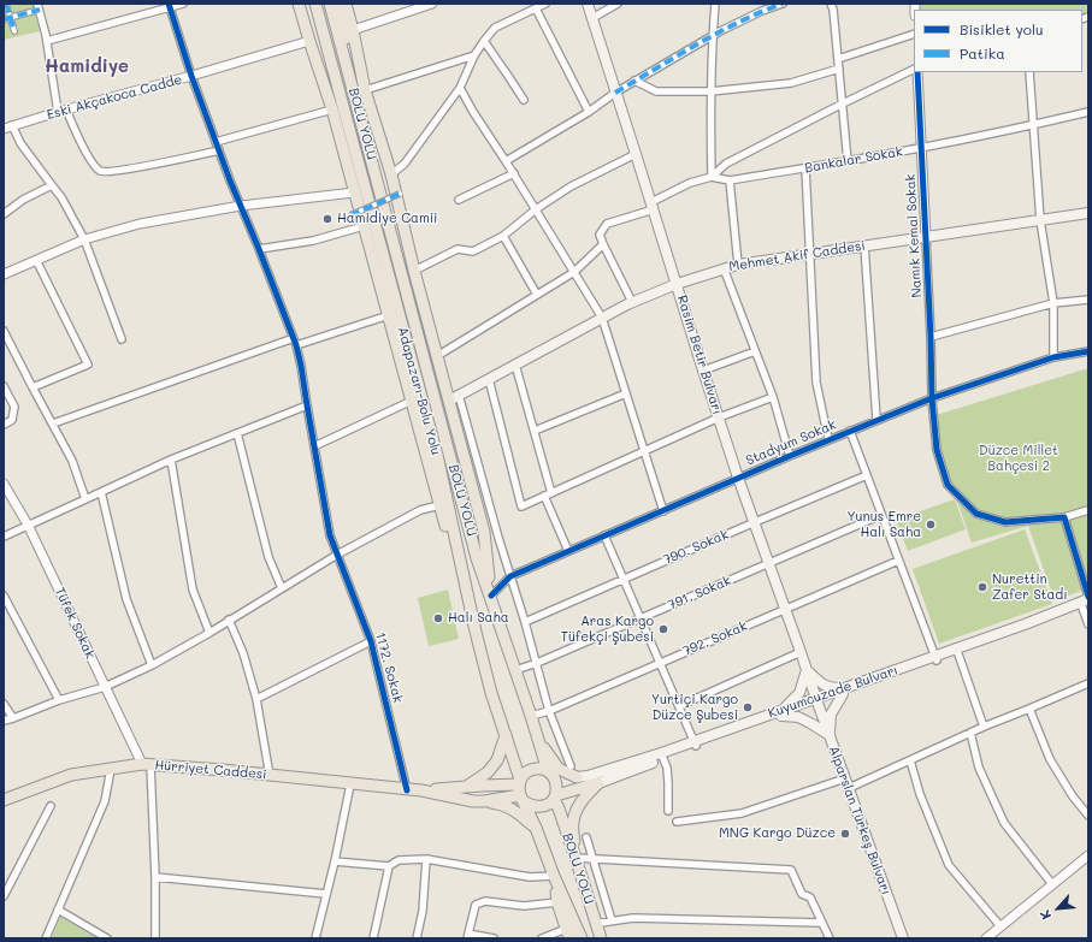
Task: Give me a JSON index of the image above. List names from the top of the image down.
{
  "streets": {
    "main road": [
      "BOLU YOLU",
      "Mehmet Akif Caddesi",
      "Rasim Betir Bulvarı",
      "Adapazarı-Bolu Yolu",
      "Kuyumcuzade Bulvarı",
      "Hürriyet Caddesi",
      "Alparslan Türkeş Bulvarı"
    ],
    "street": [
      "Eski Akçakoca Cadde",
      "Bankalar Sokak",
      "Namık Kemal Sokak",
      "Stadyum Sokak",
      "790. Sokak",
      "791. Sokak",
      "Tüfek Sokak",
      "792. Sokak",
      "1172. Sokak"
    ]
  },
  "crossings": [
    ["Eski Akçakoca Cadde", "1172. Sokak"],
    ["BOLU YOLU", "Adapazarı-Bolu Yolu"],
    ["BOLU YOLU", "791. Sokak"],
    ["BOLU YOLU", "792. Sokak"],
    ["BOLU YOLU", "Hürriyet Caddesi"],
    ["Bankalar Sokak", "Namık Kemal Sokak"],
    ["Bankalar Sokak", "Rasim Betir Bulvarı"],
    ["Namık Kemal Sokak", "Mehmet Akif Caddesi"],
    ["Namık Kemal Sokak", "Stadyum Sokak"],
    ["Mehmet Akif Caddesi", "Rasim Betir Bulvarı"],
    ["Rasim Betir Bulvarı", "Stadyum Sokak"],
    ["Rasim Betir Bulvarı", "790. Sokak"],
    ["Rasim Betir Bulvarı", "791. Sokak"],
    ["Rasim Betir Bulvarı", "792. Sokak"],
    ["Rasim Betir Bulvarı", "Kuyumcuzade Bulvarı"],
    ["Rasim Betir Bulvarı", "Alparslan Türkeş Bulvarı"],
    ["Adapazarı-Bolu Yolu", "Hürriyet Caddesi"],
    ["Tüfek Sokak", "Hürriyet Caddesi"],
    ["1172. Sokak", "Hürriyet Caddesi"],
    ["Kuyumcuzade Bulvarı", "Alparslan Türkeş Bulvarı"]
  ],
  "districts": ["Hamidiye"],
  "parks": ["Düzce Millet Bahçesi 2"],
  "places": [
    "Hamidiye Camii",
    "Yunus Emre Halı Saha",
    "Nurettin Zafer Stadı",
    "Halı Saha",
    "Aras Kargo Tüfekçi Şubesi",
    "Yurtiçi Kargo Düzce Şubesi",
    "MNG Kargo Düzce"
  ],
  "legend": ["Bisiklet yolu", "Patika"],
  "north": "bottom left"
}
